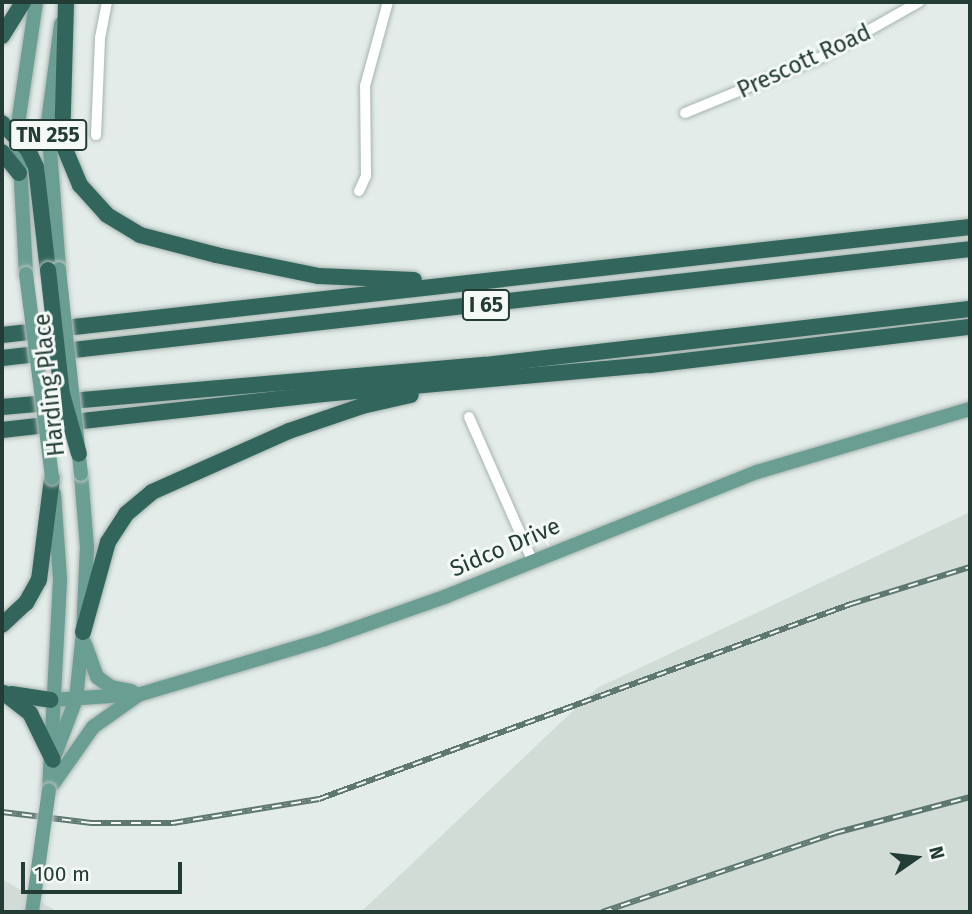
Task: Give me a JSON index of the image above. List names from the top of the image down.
{
  "streets": {
    "highway": ["I 65"],
    "main road": ["TN 255", "Harding Place", "Sidco Drive"],
    "street": ["Prescott Road"]
  },
  "crossings": [
    ["Harding Place", "Sidco Drive"]
  ],
  "scale_bar": "100 m",
  "north": "right"
}
